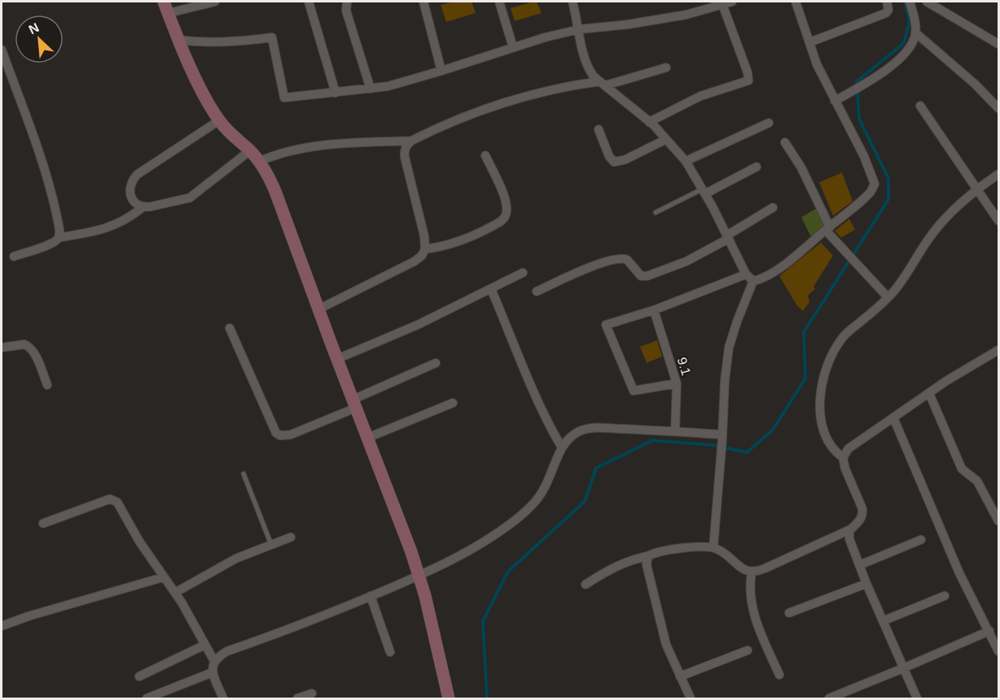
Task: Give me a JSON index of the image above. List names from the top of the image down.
{
  "streets": {
    "street": ["9.1"]
  },
  "north": "top left"
}
